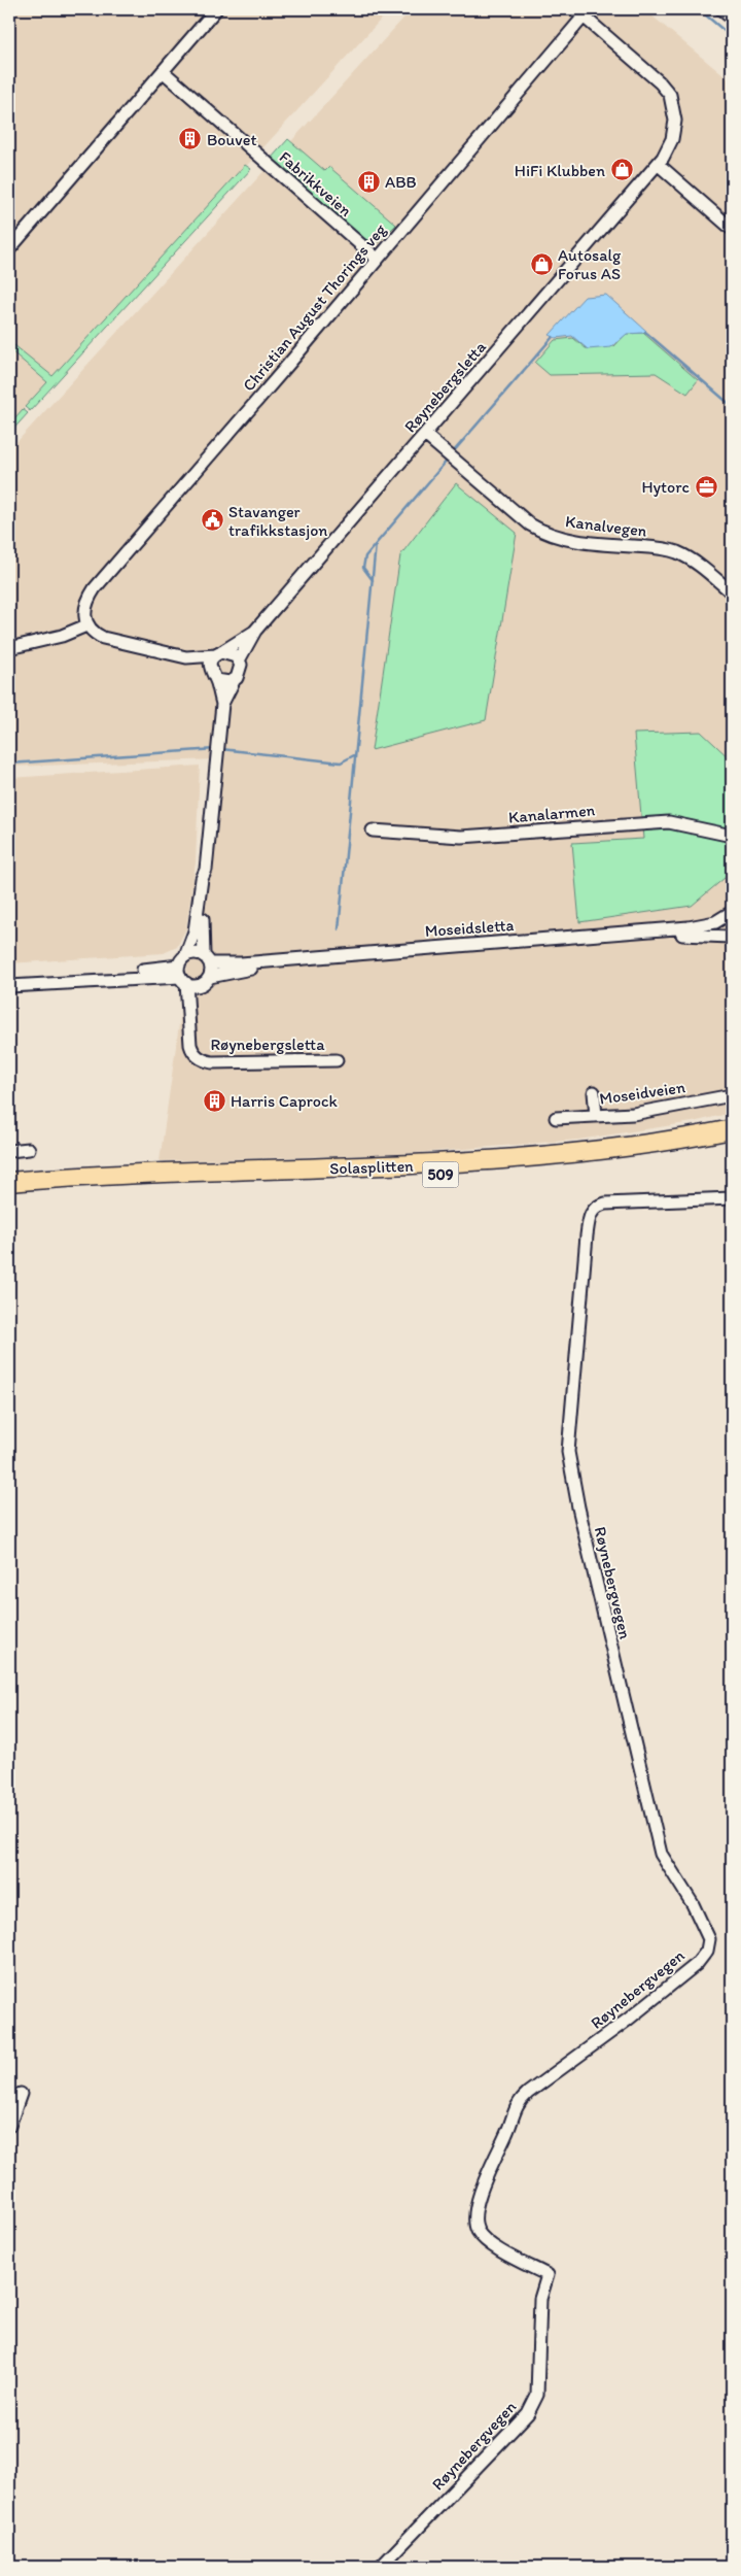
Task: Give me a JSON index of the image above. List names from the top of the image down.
{
  "streets": {
    "highway": ["Solasplitten", "509"],
    "street": [
      "Fabrikkveien",
      "Christian August Thorings veg",
      "Røynebergsletta",
      "Kanalvegen",
      "Kanalarmen",
      "Moseidsletta",
      "Moseidveien",
      "Røynebergvegen"
    ]
  },
  "crossings": [
    ["Fabrikkveien", "Christian August Thorings veg"],
    ["Christian August Thorings veg", "Røynebergsletta"],
    ["Røynebergsletta", "Kanalvegen"],
    ["Røynebergsletta", "Moseidsletta"]
  ],
  "places": {
    "building": ["Bouvet", "ABB", "Harris Caprock"],
    "shop": ["HiFi Klubben", "Autosalg Forus AS"],
    "office": ["Hytorc"],
    "public building": ["Stavanger trafikkstasjon"]
  }
}
